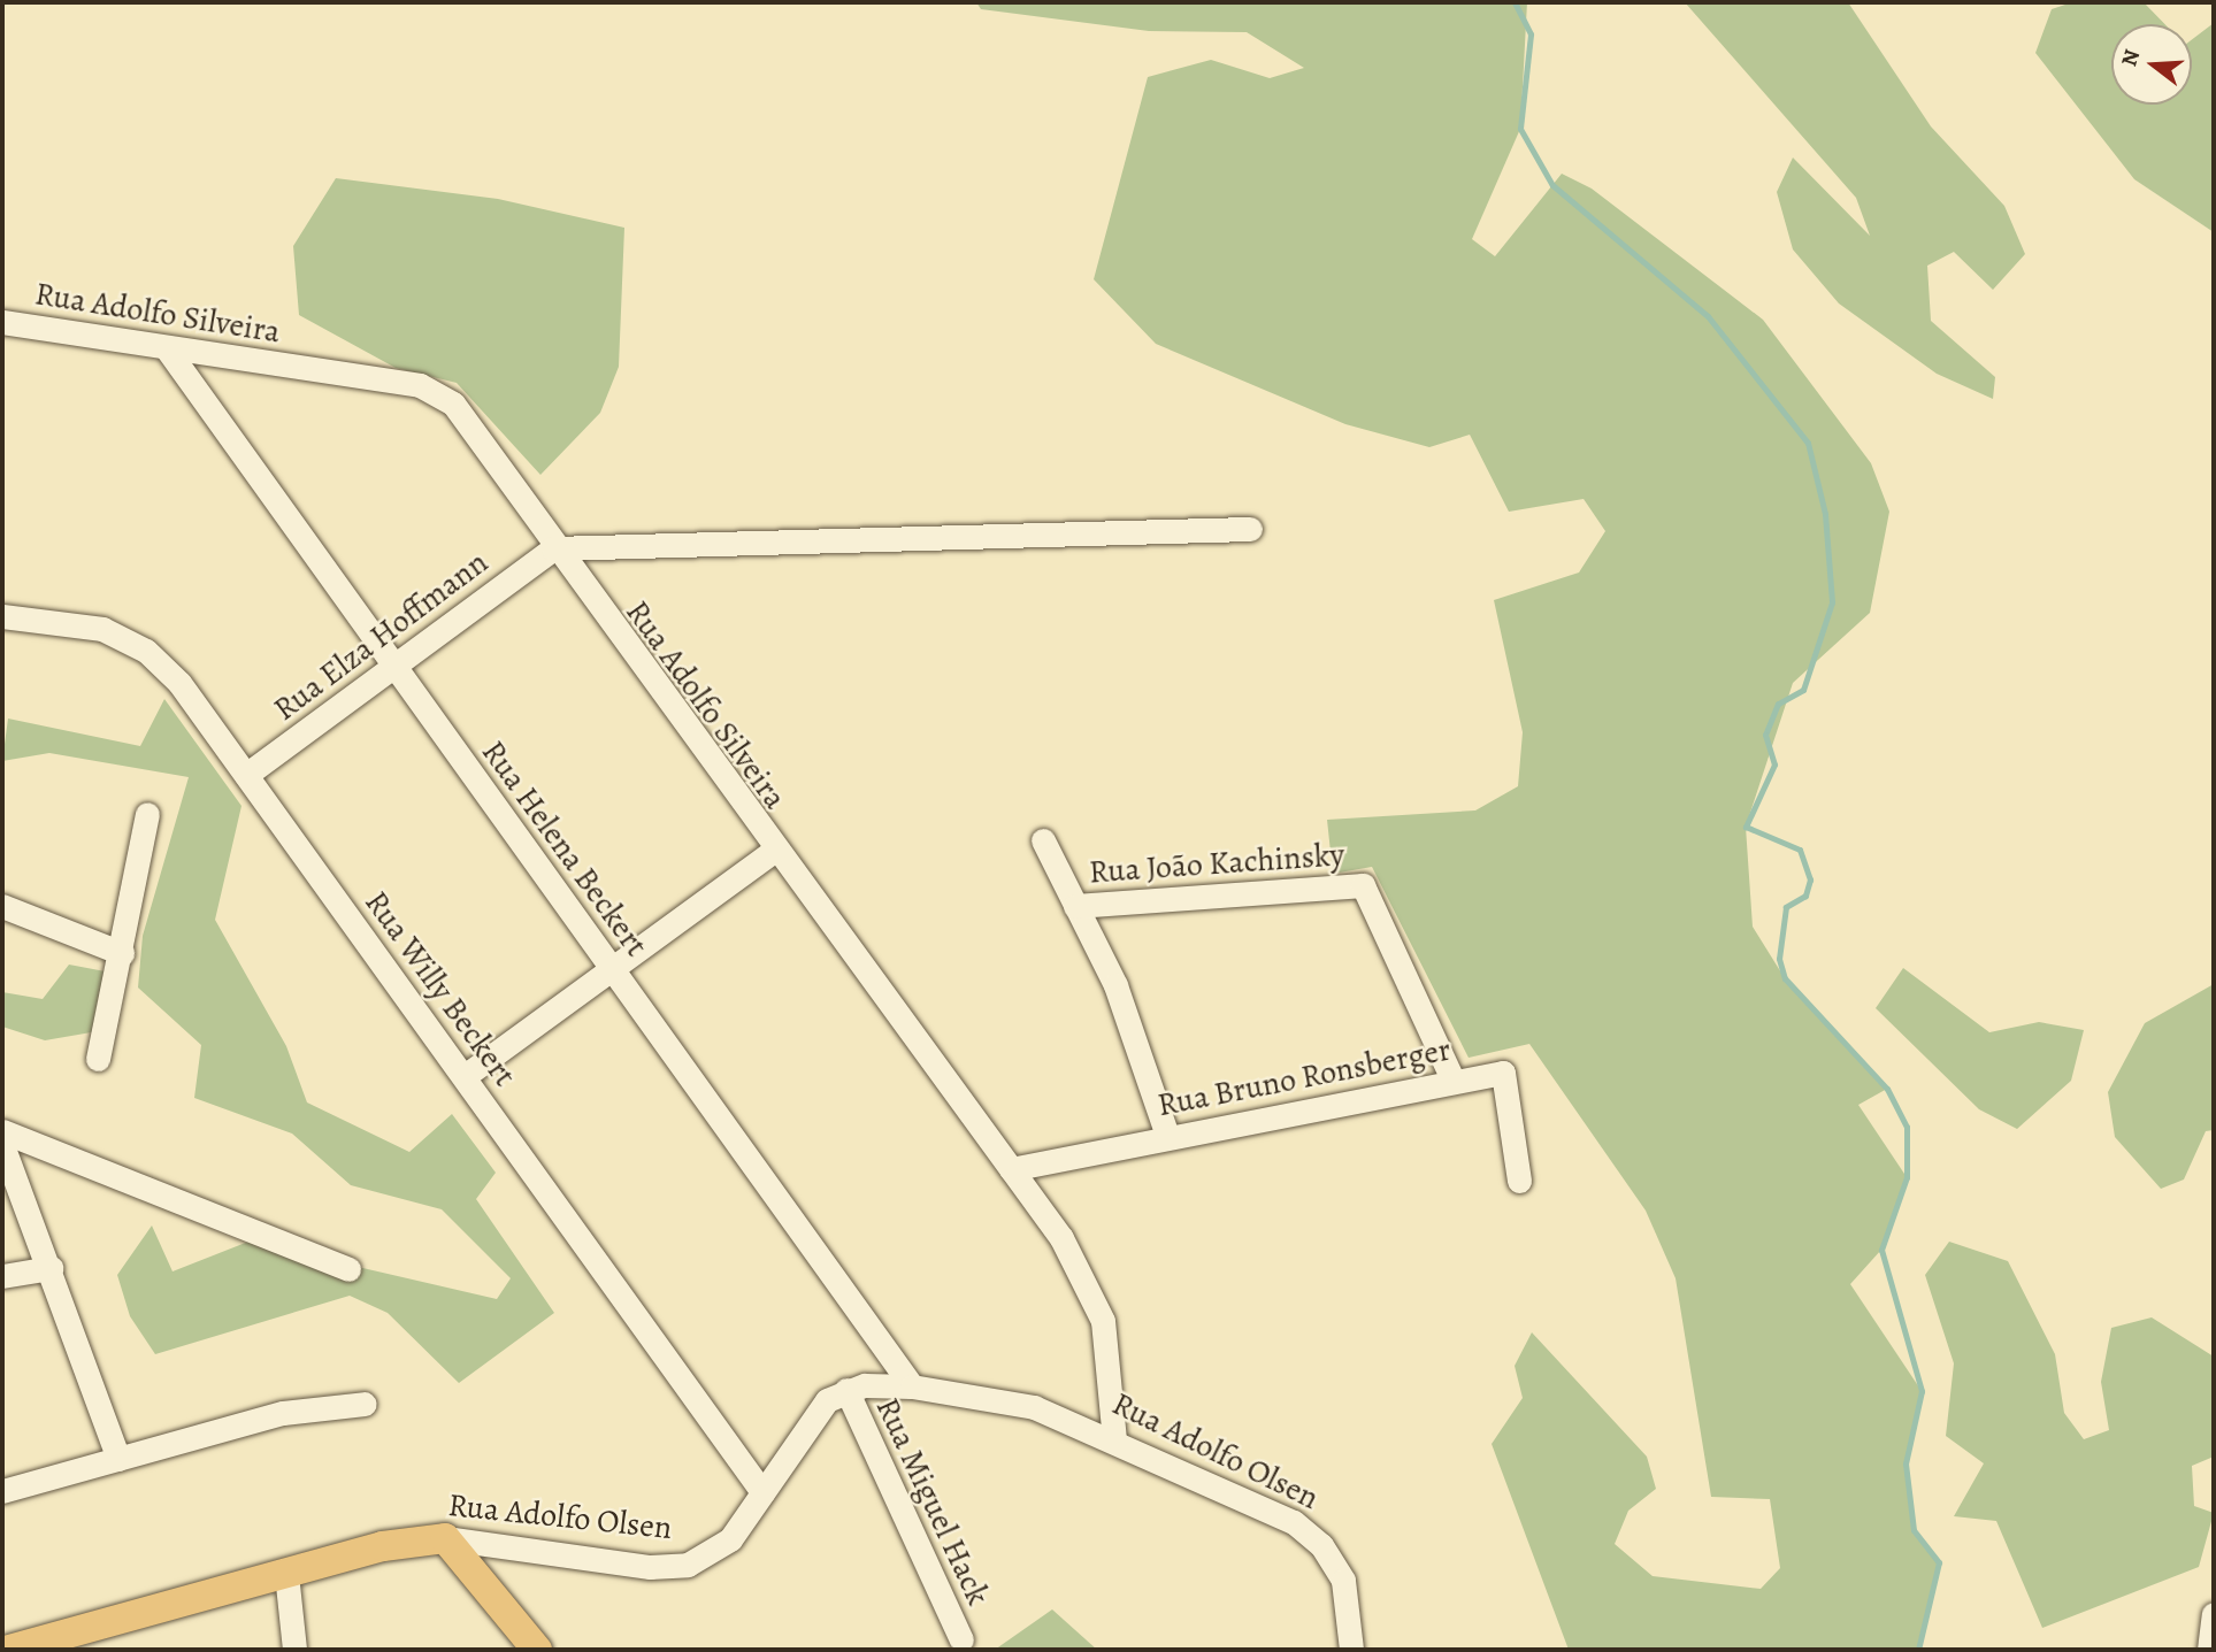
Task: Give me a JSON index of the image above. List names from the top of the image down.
{
  "streets": {
    "main road": ["Rua Adolfo Olsen"],
    "street": [
      "Rua Adolfo Silveira",
      "Rua Elza Hoffmann",
      "Rua Helena Beckert",
      "Rua João Kachinsky",
      "Rua Willy Beckert",
      "Rua Bruno Ronsberger",
      "Rua Miguel Hack"
    ]
  },
  "crossings": [
    ["Rua Adolfo Silveira", "Rua Elza Hoffmann"],
    ["Rua Adolfo Silveira", "Rua Helena Beckert"],
    ["Rua Adolfo Silveira", "Rua Bruno Ronsberger"],
    ["Rua Adolfo Silveira", "Rua Adolfo Olsen"],
    ["Rua Elza Hoffmann", "Rua Helena Beckert"],
    ["Rua Elza Hoffmann", "Rua Willy Beckert"],
    ["Rua Helena Beckert", "Rua Adolfo Olsen"],
    ["Rua João Kachinsky", "Rua Bruno Ronsberger"],
    ["Rua Willy Beckert", "Rua Adolfo Olsen"],
    ["Rua Adolfo Olsen", "Rua Miguel Hack"]
  ],
  "north": "left"
}
